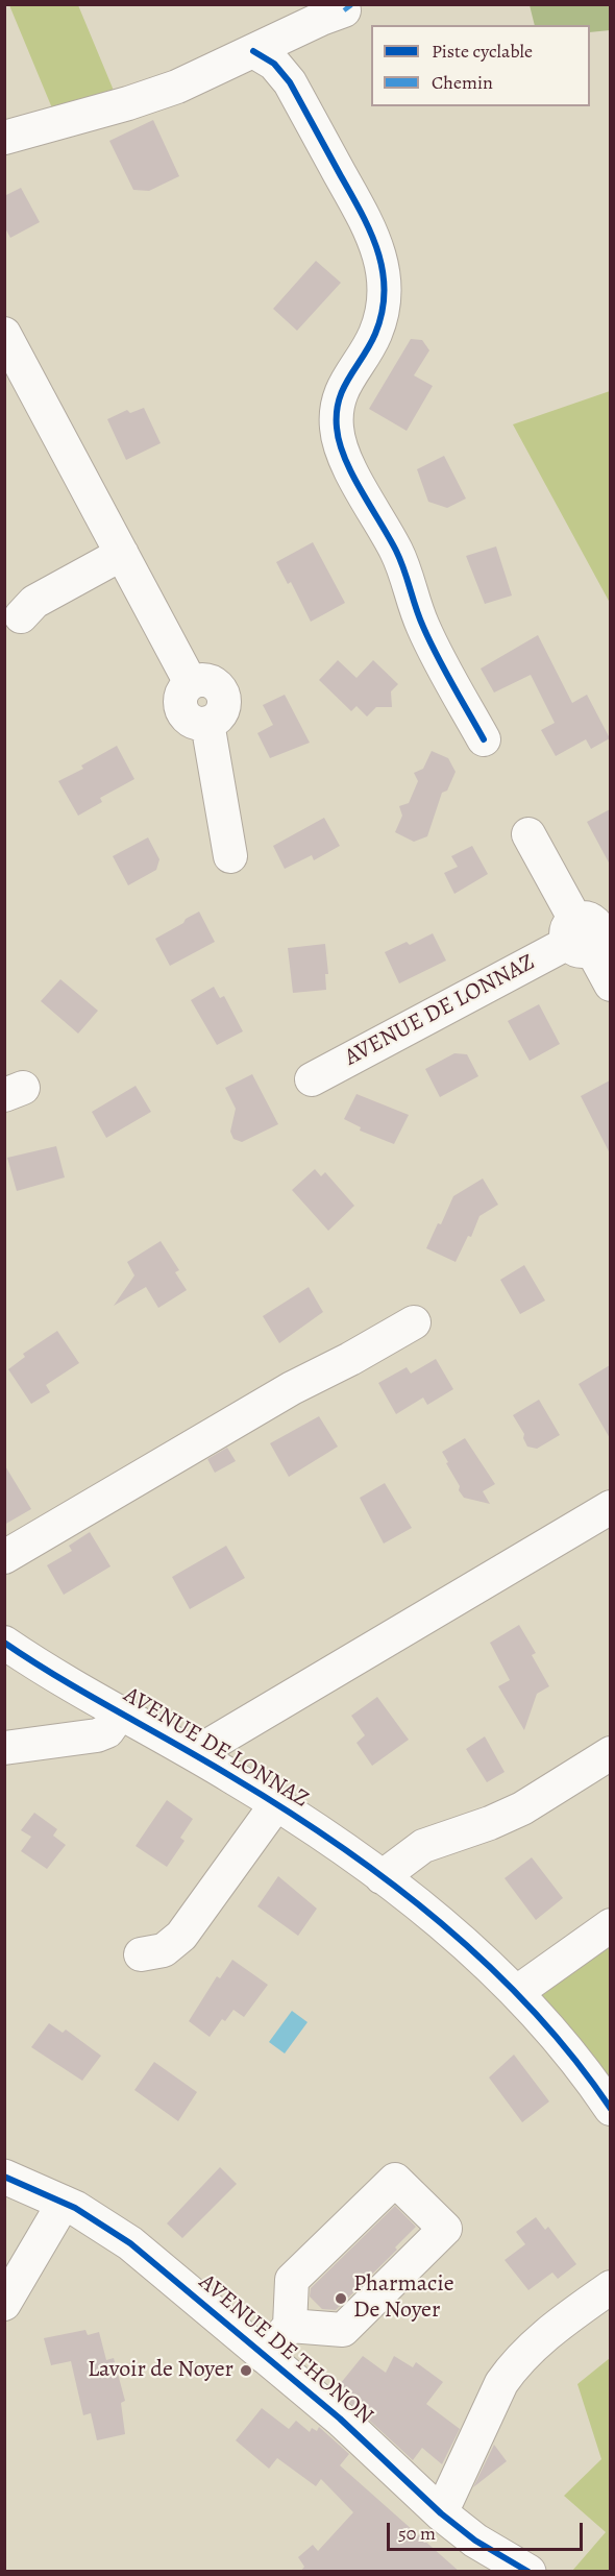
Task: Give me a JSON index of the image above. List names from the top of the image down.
{
  "streets": {
    "main road": ["AVENUE DE THONON"],
    "street": ["AVENUE DE LONNAZ"]
  },
  "places": ["Pharmacie De Noyer", "Lavoir de Noyer"],
  "legend": ["Piste cyclable", "Chemin"],
  "scale_bar": "50 m"
}
